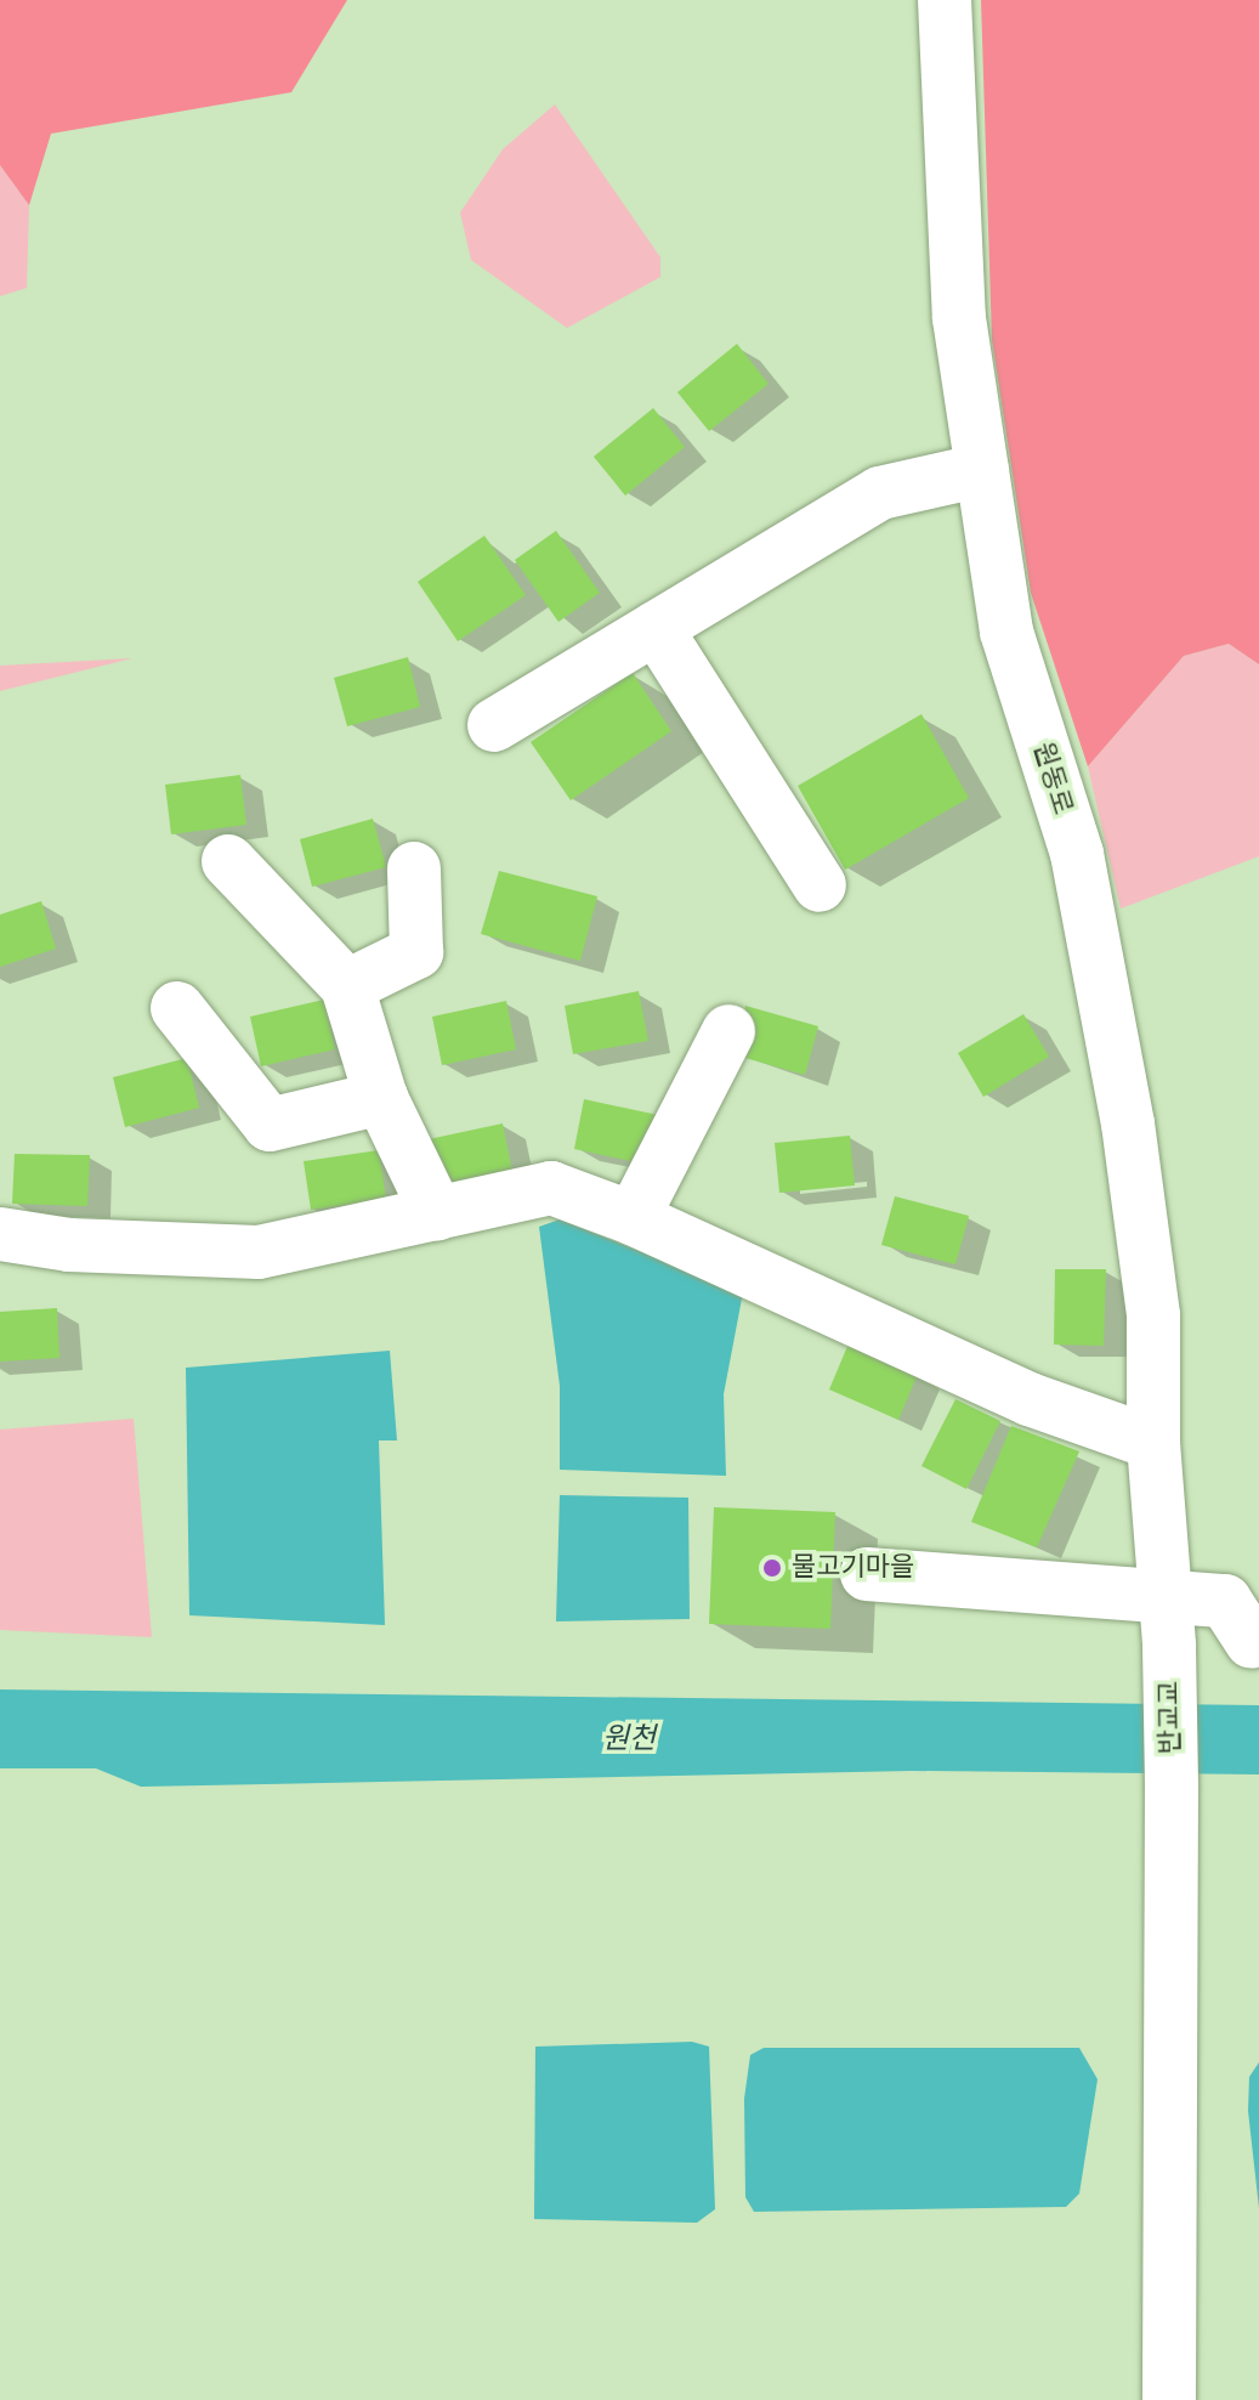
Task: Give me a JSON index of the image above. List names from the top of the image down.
{
  "streets": {
    "street": ["원동로", "반교교"]
  },
  "crossings": [
    ["원동로", "반교교"]
  ],
  "water": ["원천"],
  "places": ["물고기마을"]
}
